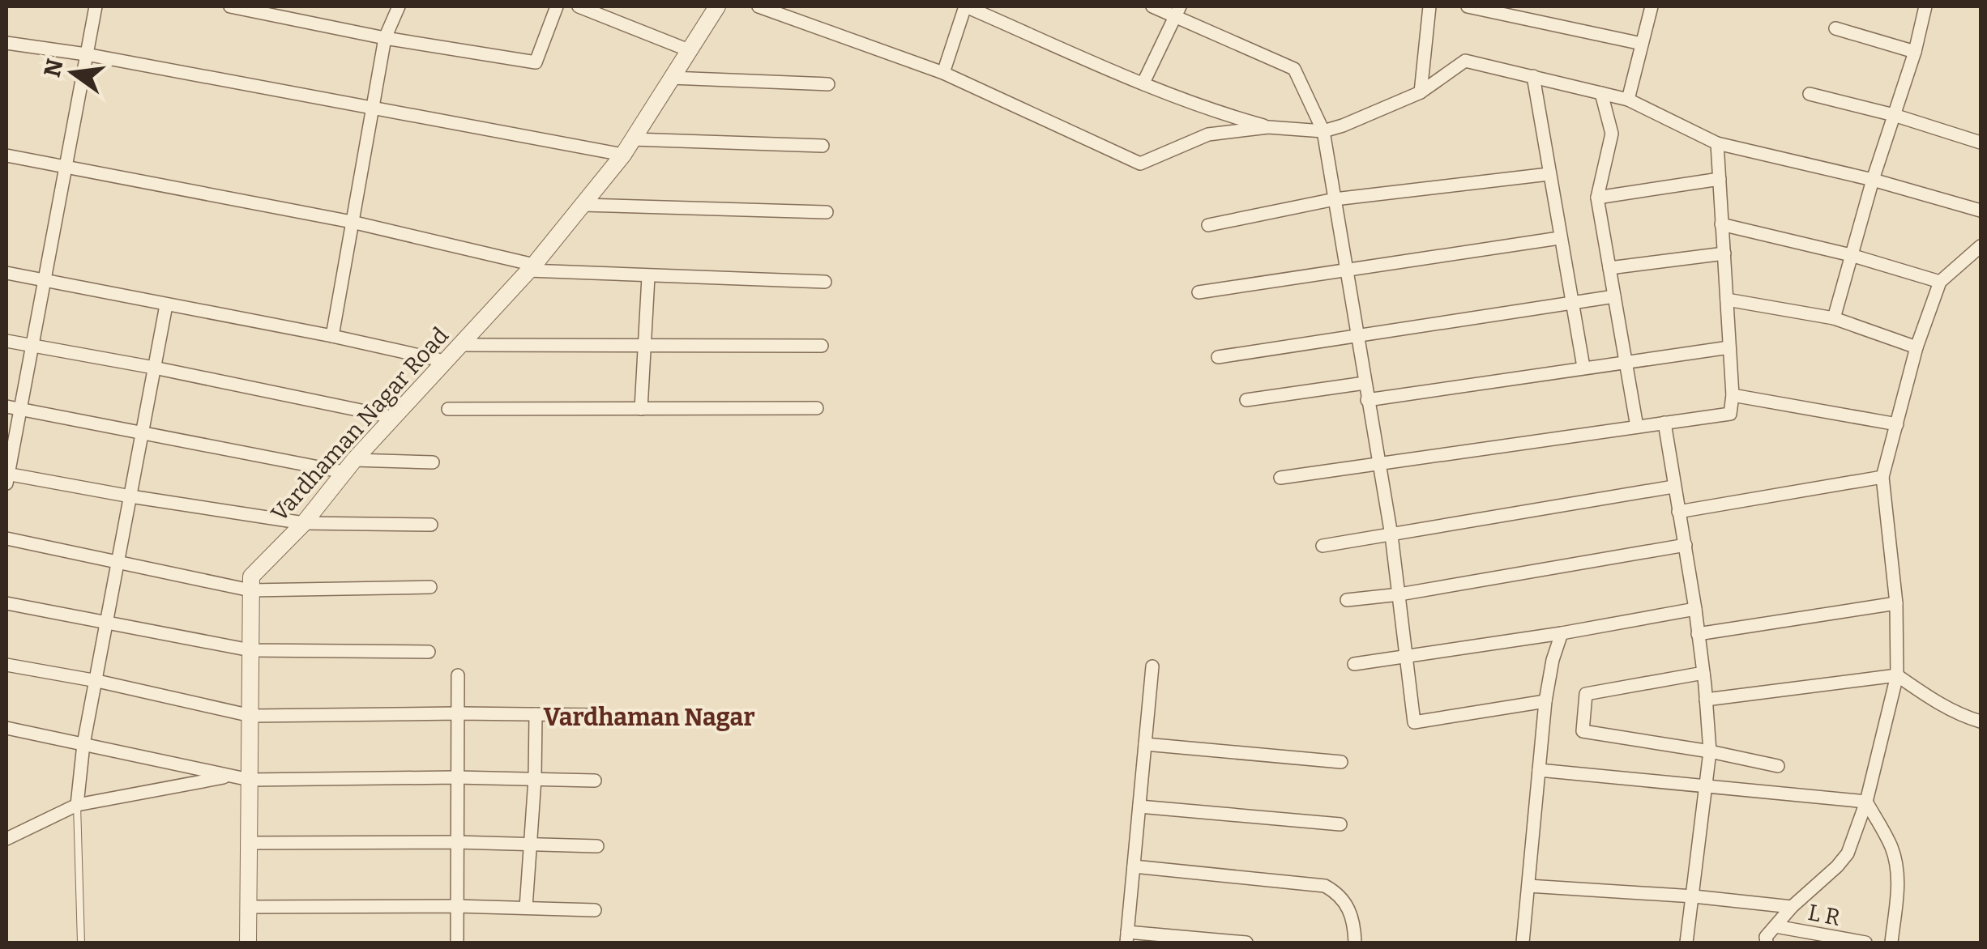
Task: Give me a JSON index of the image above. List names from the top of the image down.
{
  "streets": {
    "street": ["Vardhaman Nagar Road", "L R"]
  },
  "districts": ["Vardhaman Nagar"],
  "north": "left"
}
